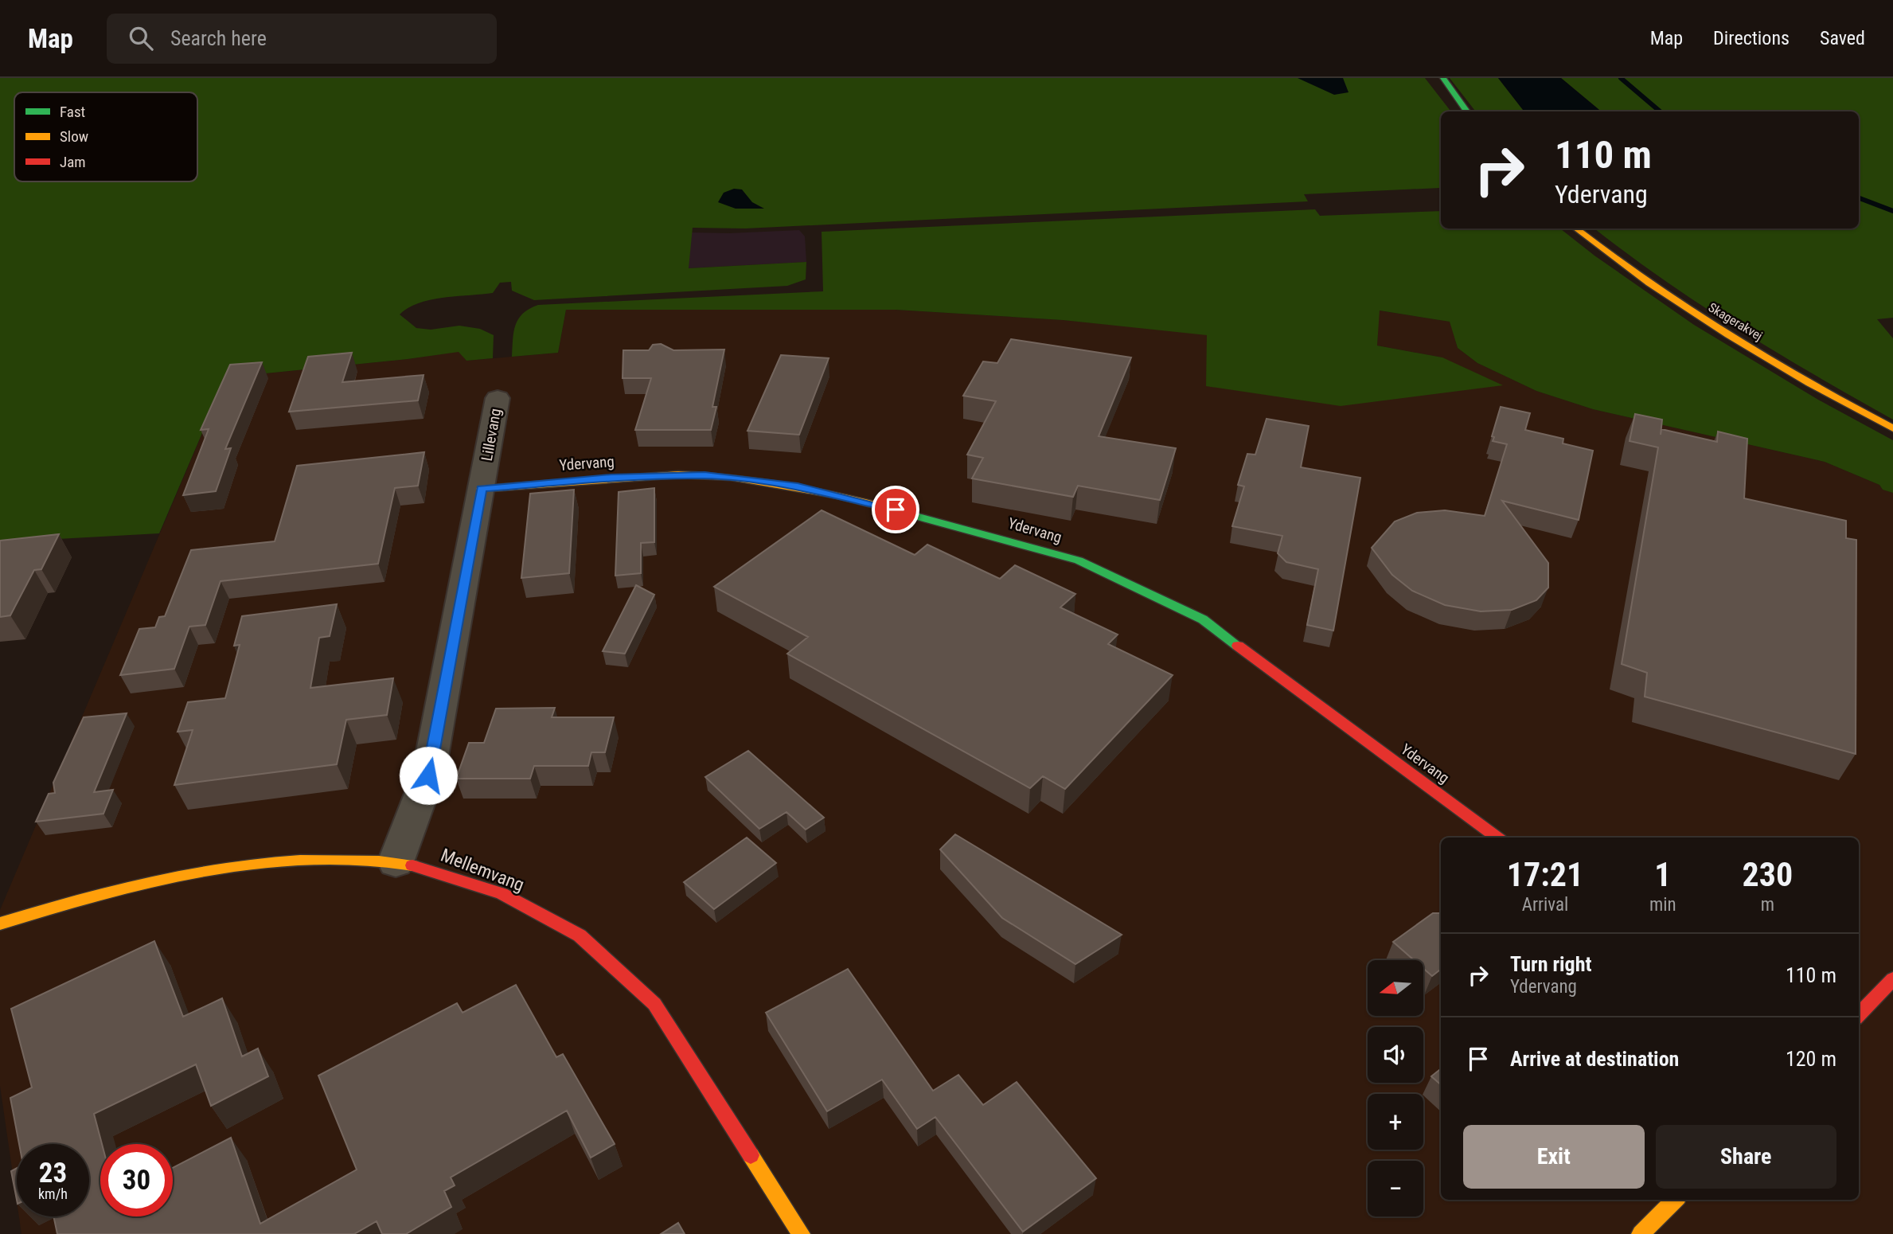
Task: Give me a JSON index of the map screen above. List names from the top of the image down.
{
  "streets": {
    "street": [
      "Skagerakvej",
      "Lillevang",
      "Ydervang",
      "Mellemvang"
    ]
  },
  "crossings": [
    ["Lillevang", "Ydervang"],
    ["Lillevang", "Mellemvang"]
  ],
  "legend": ["Fast", "Slow", "Jam"],
  "north": "left",
  "page": {
    "header": "Map",
    "search": "Search here",
    "nav": ["Map", "Directions", "Saved"],
    "turn": ["110 m", "Ydervang"],
    "eta": [
      "17:21",
      "Arrival",
      "1",
      "min",
      "230",
      "m"
    ],
    "list": [
      {
        "name": "Turn right",
        "note": "Ydervang",
        "value": "110 m"
      },
      {
        "name": "Arrive at destination",
        "value": "120 m"
      }
    ],
    "map_buttons": ["+", "−"],
    "buttons": ["Exit", "Share"],
    "speed": "23 km/h",
    "limit": "30"
  }
}
